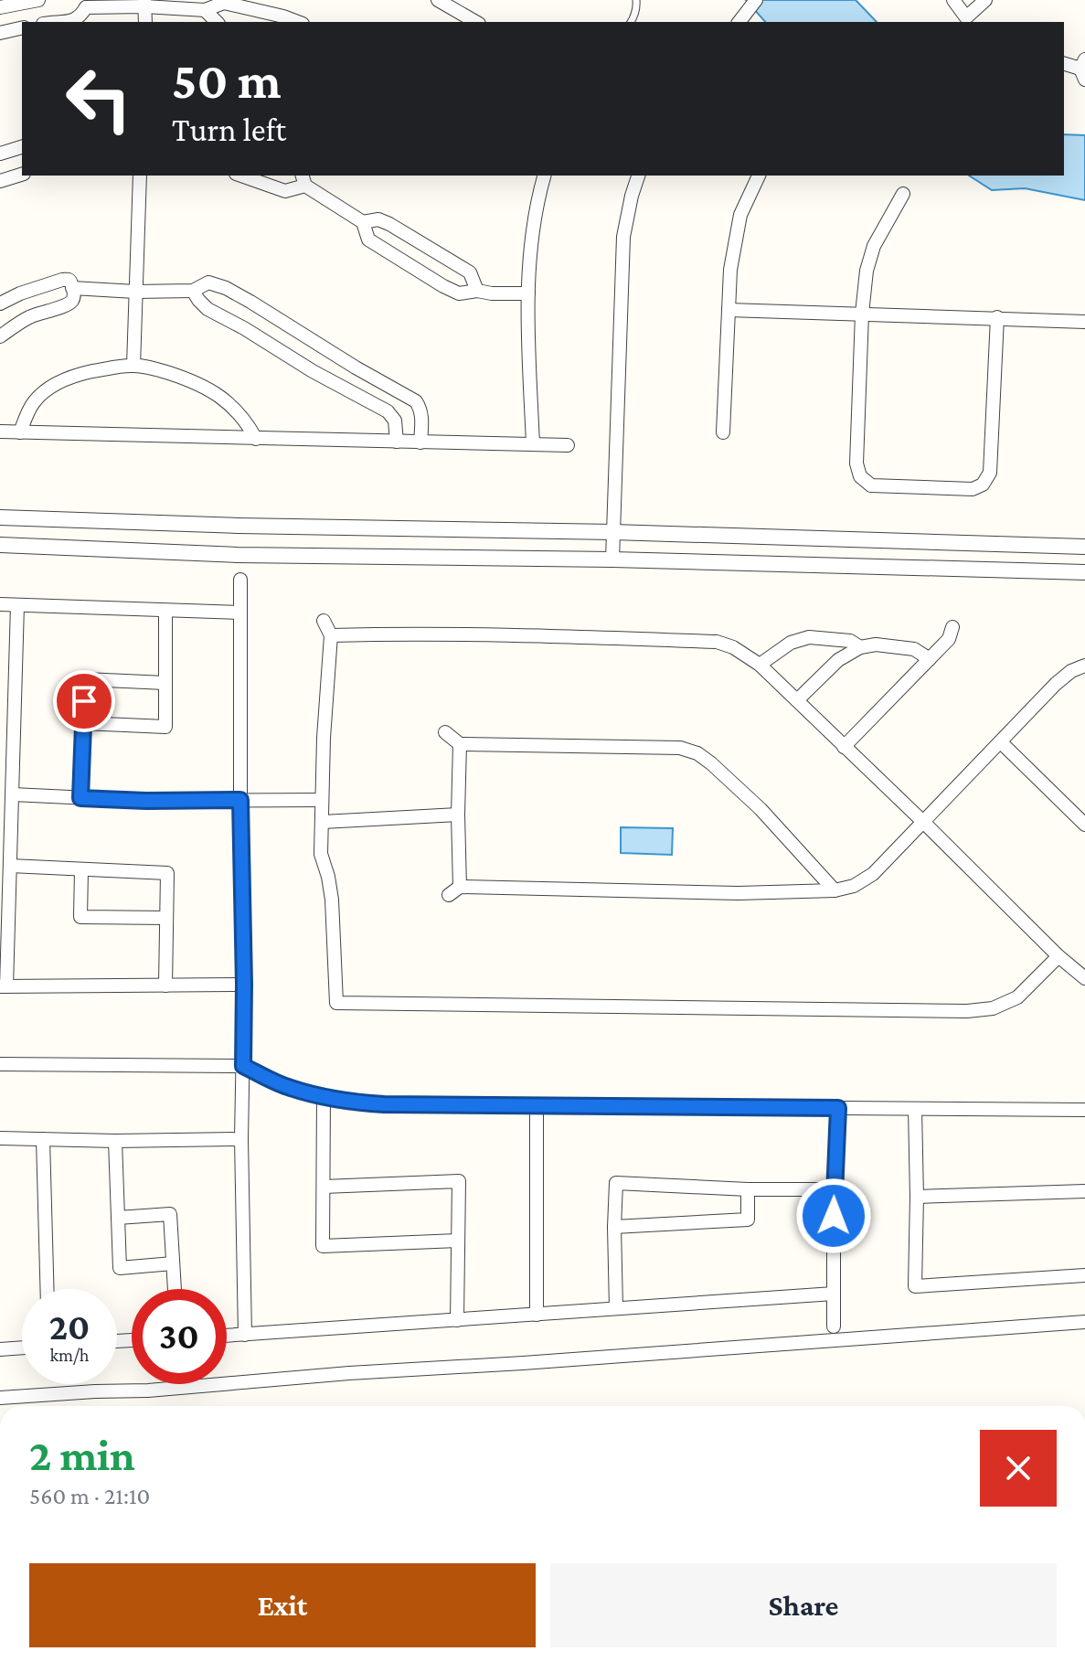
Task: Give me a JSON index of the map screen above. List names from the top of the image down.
{
  "page": {
    "turn": ["50 m", "Turn left"],
    "speed": "20 km/h",
    "limit": "30",
    "heading": ["2 min", "560 m · 21:10"],
    "buttons": ["Exit", "Share"]
  }
}
